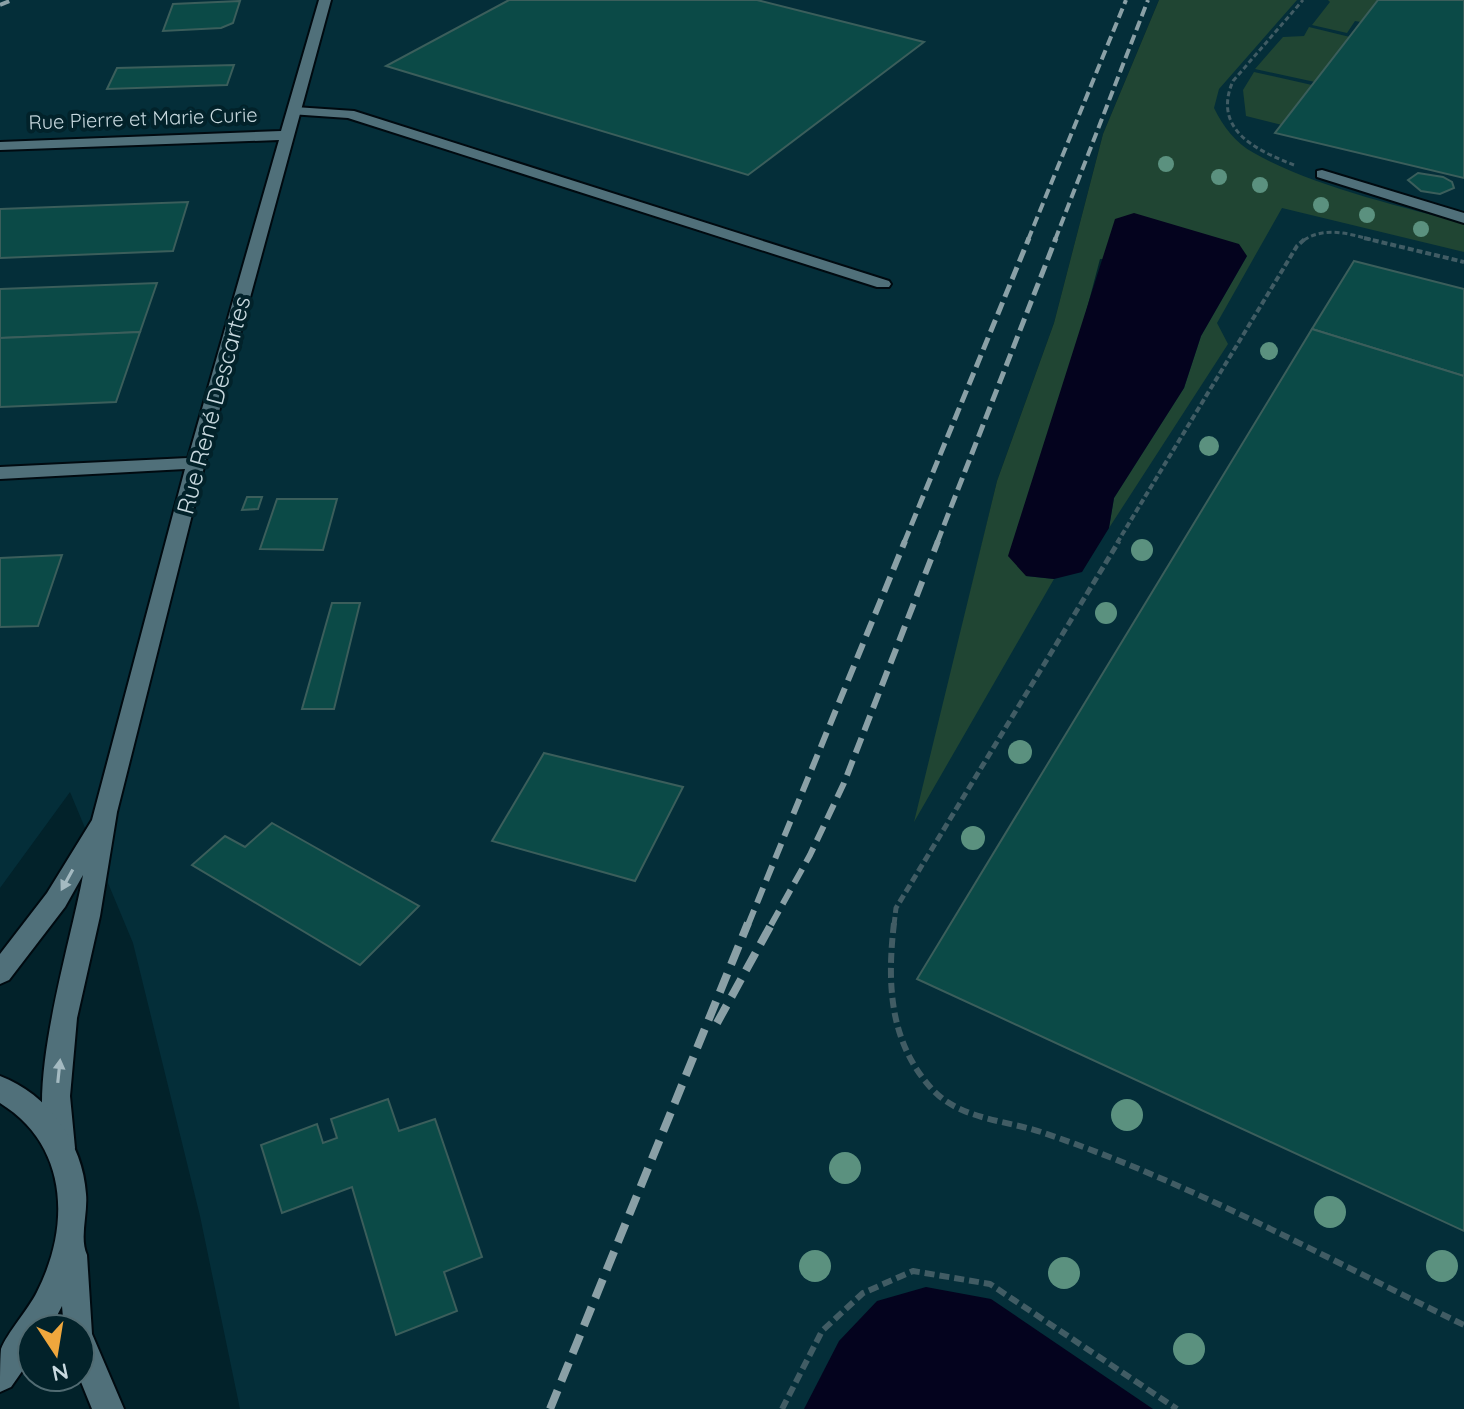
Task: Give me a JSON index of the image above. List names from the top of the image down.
{
  "streets": {
    "street": ["Rue Pierre et Marie Curie", "Rue René Descartes"]
  },
  "crossings": [
    ["Rue Pierre et Marie Curie", "Rue René Descartes"]
  ],
  "north": "bottom"
}
